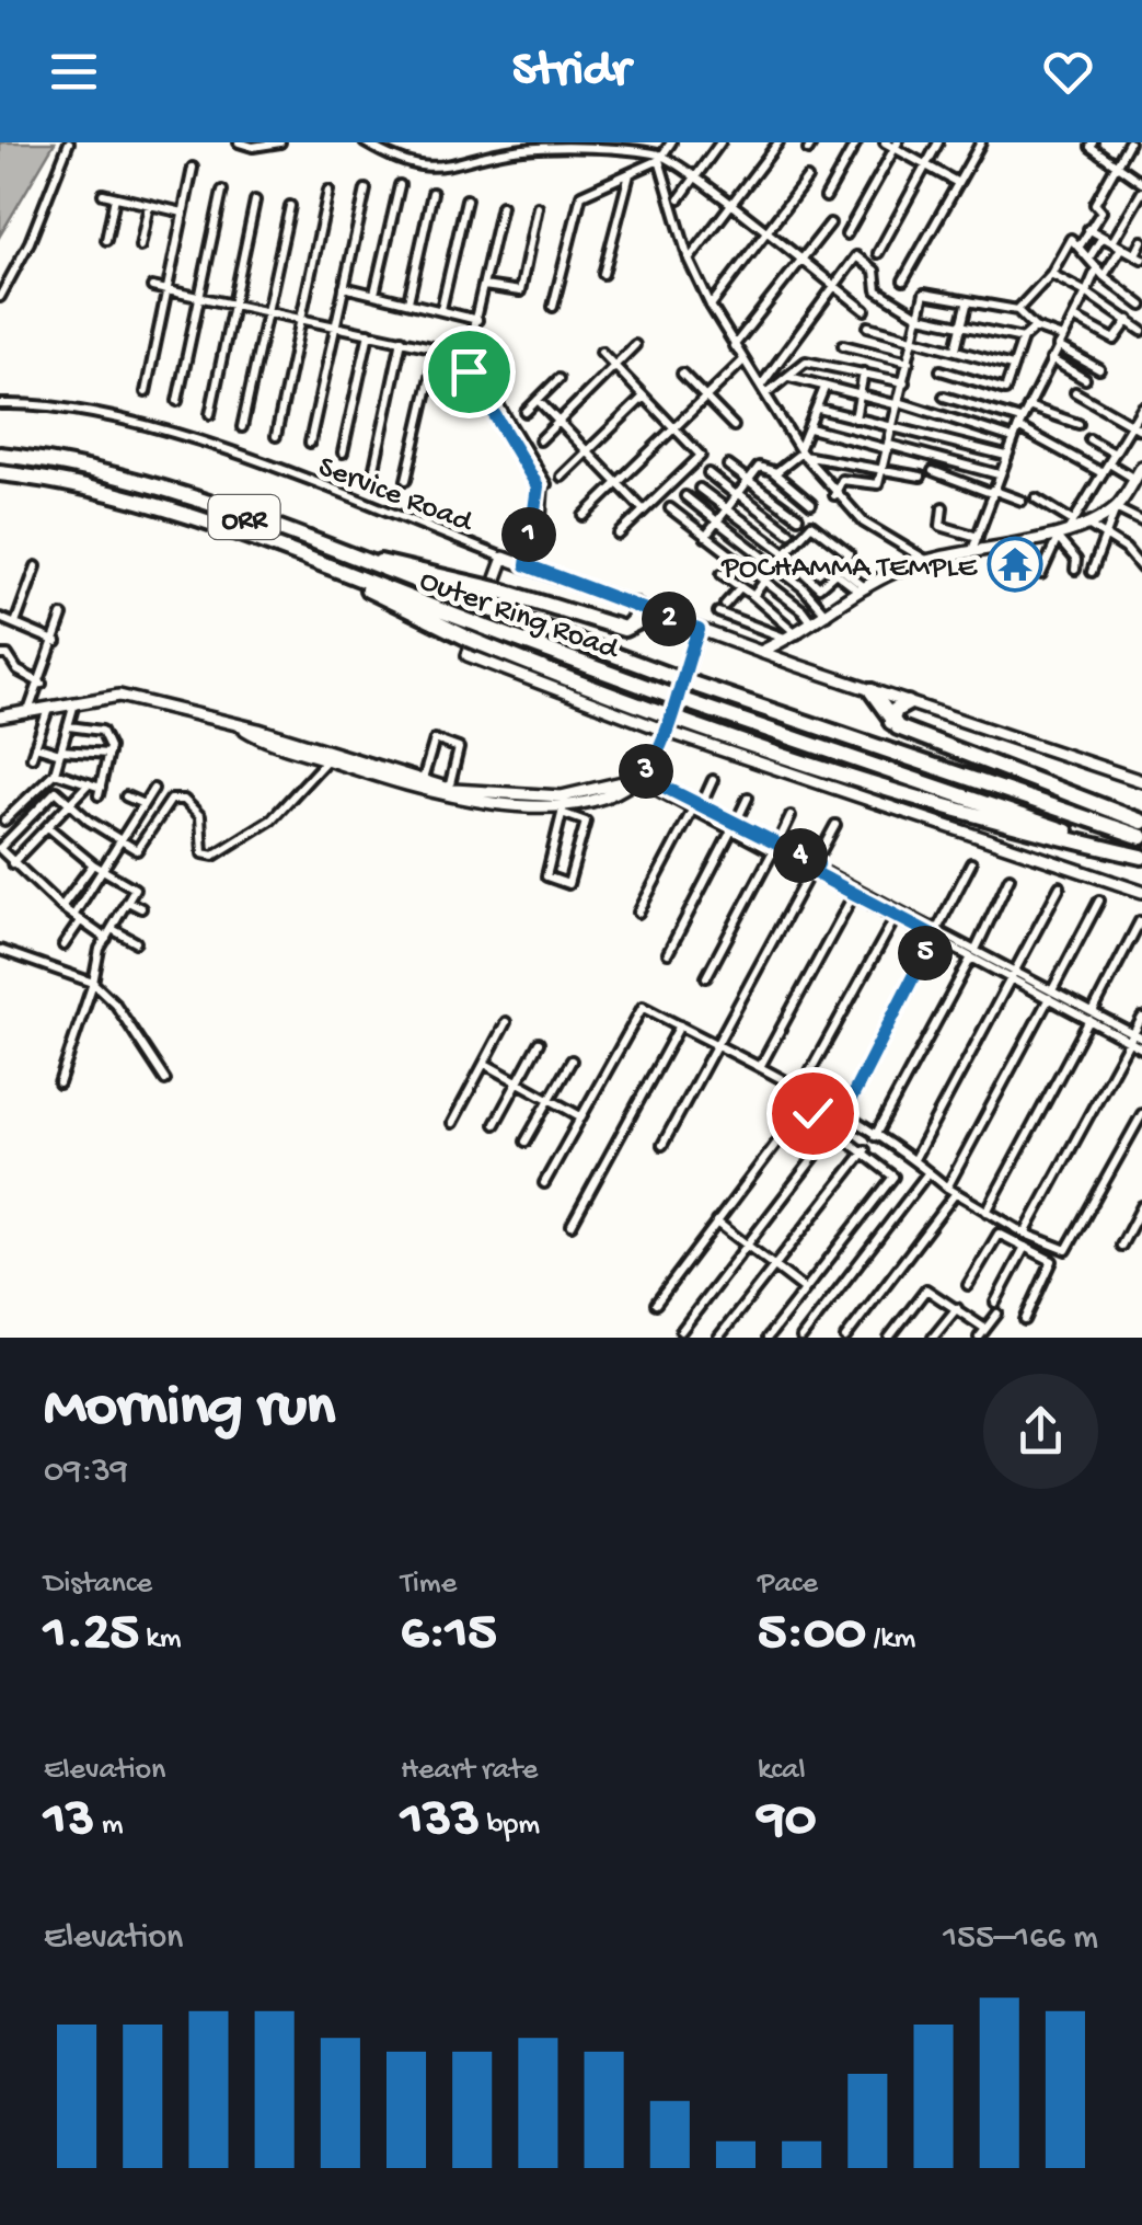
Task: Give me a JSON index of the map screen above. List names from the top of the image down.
{
  "streets": {
    "highway": ["ORR", "Outer Ring Road"],
    "main road": ["Service Road"]
  },
  "places": {
    "temple": ["POCHAMMA TEMPLE"]
  },
  "page": {
    "header": "Stridr",
    "pins": [
      "1",
      "2",
      "3",
      "4",
      "5"
    ],
    "heading": ["Morning run", "09:39"],
    "stats": [
      ["Distance", "1.25 km"],
      ["Time", "6:15"],
      ["Pace", "5:00 /km"],
      ["Elevation", "13 m"],
      ["Heart rate", "133 bpm"],
      ["kcal", "90"]
    ],
    "chart": ["Elevation", "155–166 m"]
  }
}
